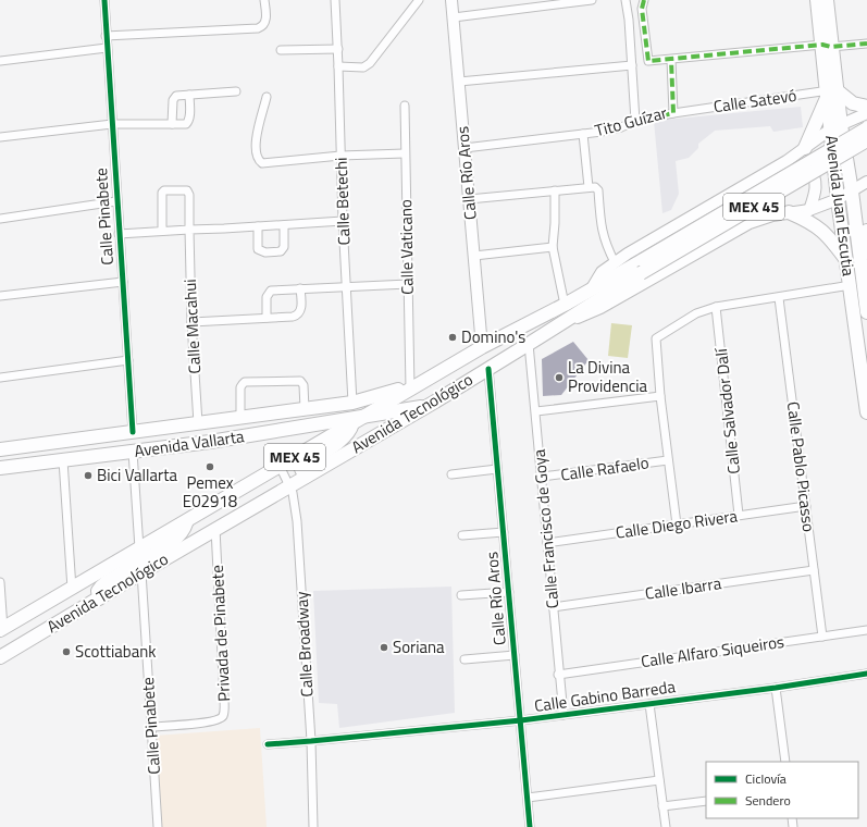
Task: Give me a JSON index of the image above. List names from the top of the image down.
{
  "streets": {
    "main road": [
      "Avenida Juan Escutia",
      "MEX 45",
      "Avenida Tecnológico",
      "Avenida Vallarta"
    ],
    "street": [
      "Calle Satevó",
      "Tito Guízar",
      "Calle Río Aros",
      "Calle Betechi",
      "Calle Pinabete",
      "Calle Vaticano",
      "Calle Macahui",
      "Calle Salvador Dalí",
      "Calle Pablo Picasso",
      "Calle Rafaelo",
      "Calle Diego Rivera",
      "Calle Francisco de Goya",
      "Calle Ibarra",
      "Privada de Pinabete",
      "Calle Broadway",
      "Calle Alfaro Siqueiros",
      "Calle Gabino Barreda"
    ]
  },
  "crossings": [
    ["Calle Satevó", "Tito Guízar"],
    ["Calle Satevó", "Avenida Juan Escutia"],
    ["Tito Guízar", "Calle Río Aros"],
    ["Calle Río Aros", "Avenida Tecnológico"],
    ["Calle Río Aros", "Calle Gabino Barreda"],
    ["Calle Betechi", "Avenida Vallarta"],
    ["Calle Pinabete", "Avenida Tecnológico"],
    ["Calle Pinabete", "Avenida Vallarta"],
    ["Calle Pinabete", "Privada de Pinabete"],
    ["Calle Vaticano", "Avenida Tecnológico"],
    ["Calle Vaticano", "Avenida Vallarta"],
    ["Calle Macahui", "Avenida Vallarta"],
    ["Calle Salvador Dalí", "Calle Diego Rivera"],
    ["Avenida Tecnológico", "Avenida Vallarta"],
    ["Avenida Tecnológico", "Calle Francisco de Goya"],
    ["Avenida Tecnológico", "Privada de Pinabete"],
    ["Avenida Tecnológico", "Calle Broadway"],
    ["Calle Pablo Picasso", "Calle Diego Rivera"],
    ["Calle Pablo Picasso", "Calle Ibarra"],
    ["Calle Pablo Picasso", "Calle Alfaro Siqueiros"],
    ["Calle Rafaelo", "Calle Francisco de Goya"],
    ["Calle Diego Rivera", "Calle Francisco de Goya"],
    ["Calle Francisco de Goya", "Calle Ibarra"],
    ["Calle Francisco de Goya", "Calle Alfaro Siqueiros"],
    ["Calle Francisco de Goya", "Calle Gabino Barreda"],
    ["Calle Broadway", "Calle Gabino Barreda"]
  ],
  "places": [
    "Domino's",
    "La Divina Providencia",
    "Pemex E02918",
    "Bici Vallarta",
    "Soriana",
    "Scottiabank"
  ],
  "legend": ["Ciclovía", "Sendero"]
}
